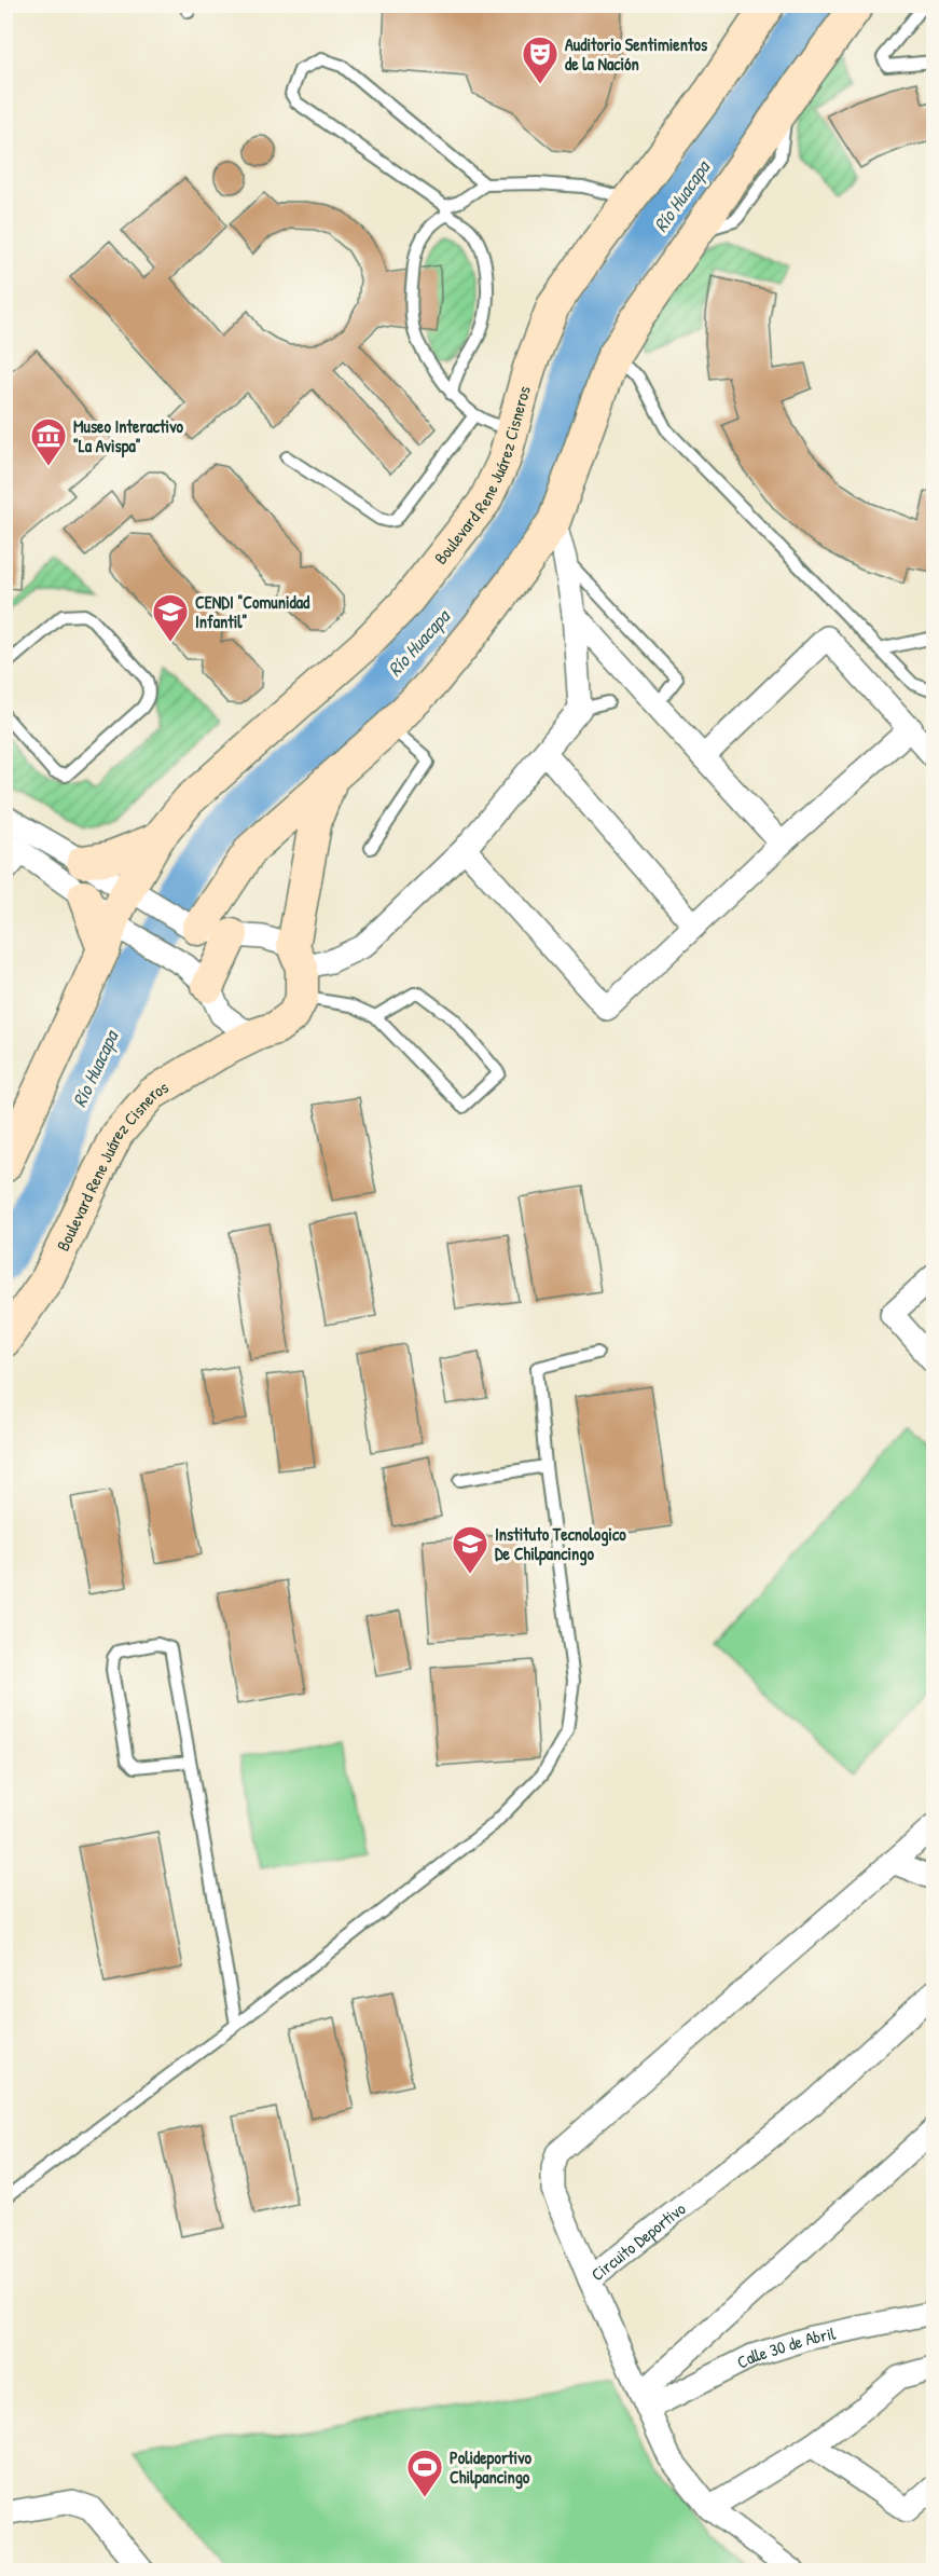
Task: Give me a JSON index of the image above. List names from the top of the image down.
{
  "streets": {
    "main road": ["Boulevard Rene Juárez Cisneros"],
    "street": ["Circuito Deportivo", "Calle 30 de Abril"]
  },
  "crossings": [
    ["Circuito Deportivo", "Calle 30 de Abril"]
  ],
  "water": ["Río Huacapa"],
  "places": {
    "theatre": ["Auditorio Sentimientos de la Nación"],
    "museum": ["Museo Interactivo \"La Avispa\""],
    "school or university": ["CENDI \"Comunidad Infantil\"", "Instituto Tecnologico De Chilpancingo"],
    "sports": ["Polideportivo Chilpancingo"]
  }
}
